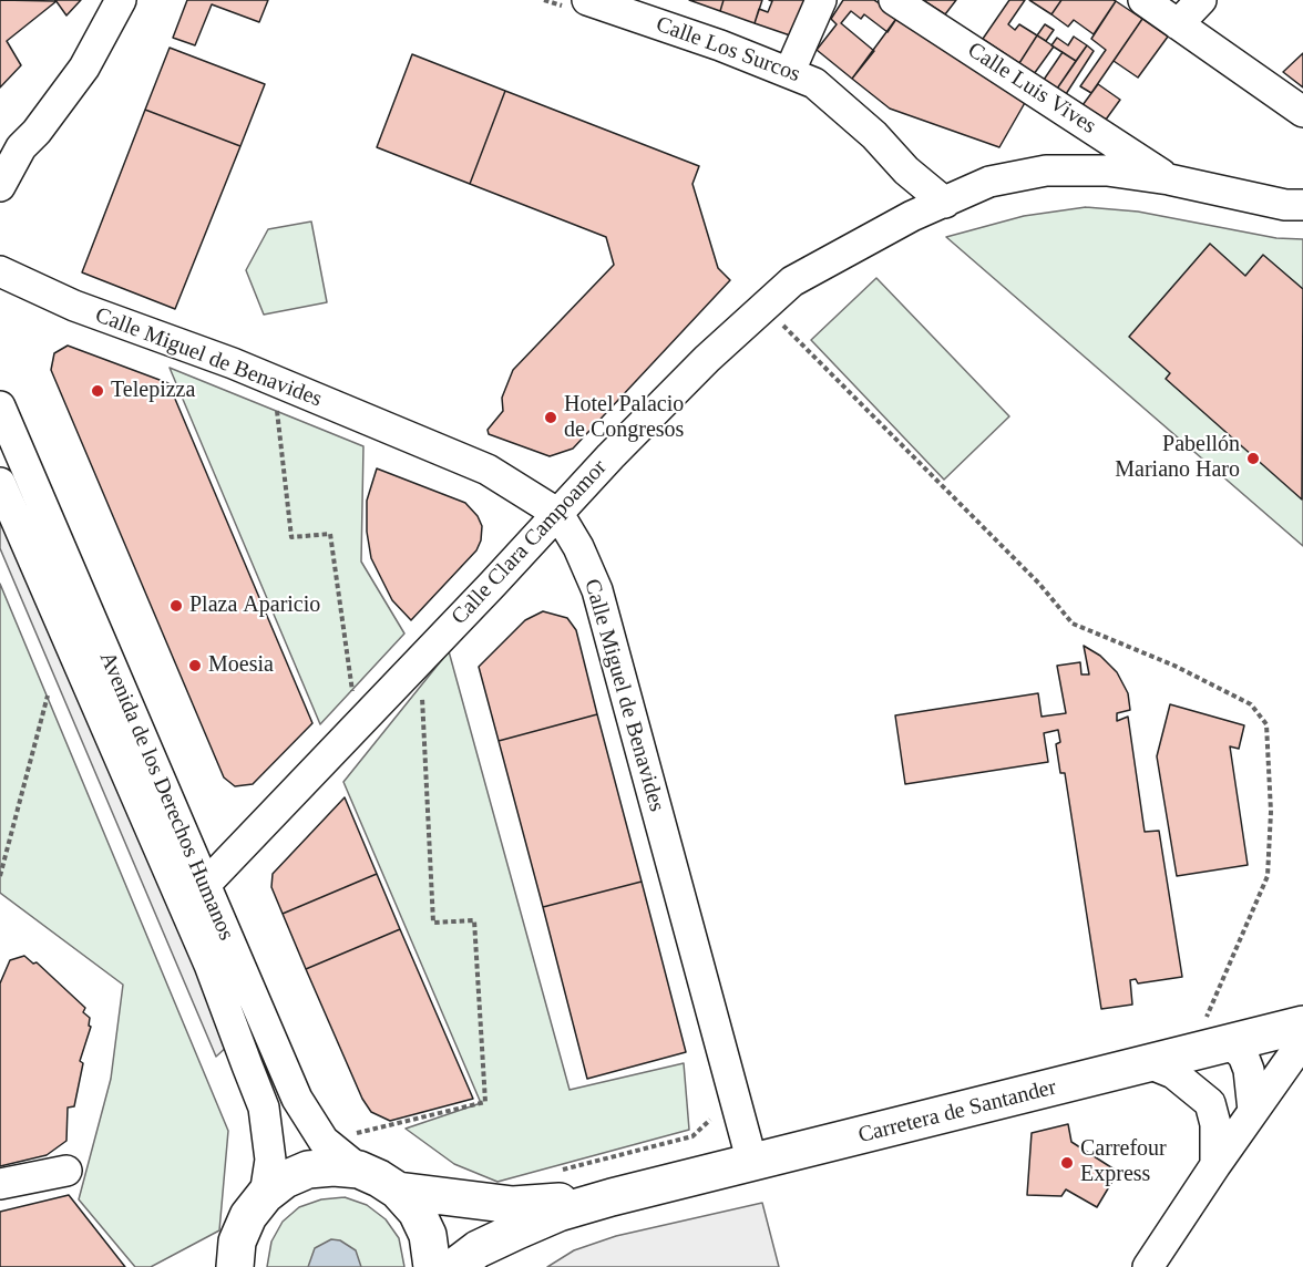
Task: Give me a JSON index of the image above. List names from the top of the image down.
{
  "streets": {
    "highway": ["Carretera de Santander"],
    "street": [
      "Calle Los Surcos",
      "Calle Luis Vives",
      "Calle Miguel de Benavides",
      "Calle Clara Campoamor",
      "Avenida de los Derechos Humanos"
    ]
  },
  "crossings": [
    ["Calle Los Surcos", "Calle Clara Campoamor"],
    ["Calle Luis Vives", "Calle Clara Campoamor"],
    ["Calle Miguel de Benavides", "Calle Clara Campoamor"],
    ["Calle Miguel de Benavides", "Carretera de Santander"],
    ["Calle Clara Campoamor", "Avenida de los Derechos Humanos"]
  ],
  "places": [
    "Telepizza",
    "Hotel Palacio de Congresos",
    "Pabellón Mariano Haro",
    "Plaza Aparicio",
    "Moesia",
    "Carrefour Express"
  ]
}
